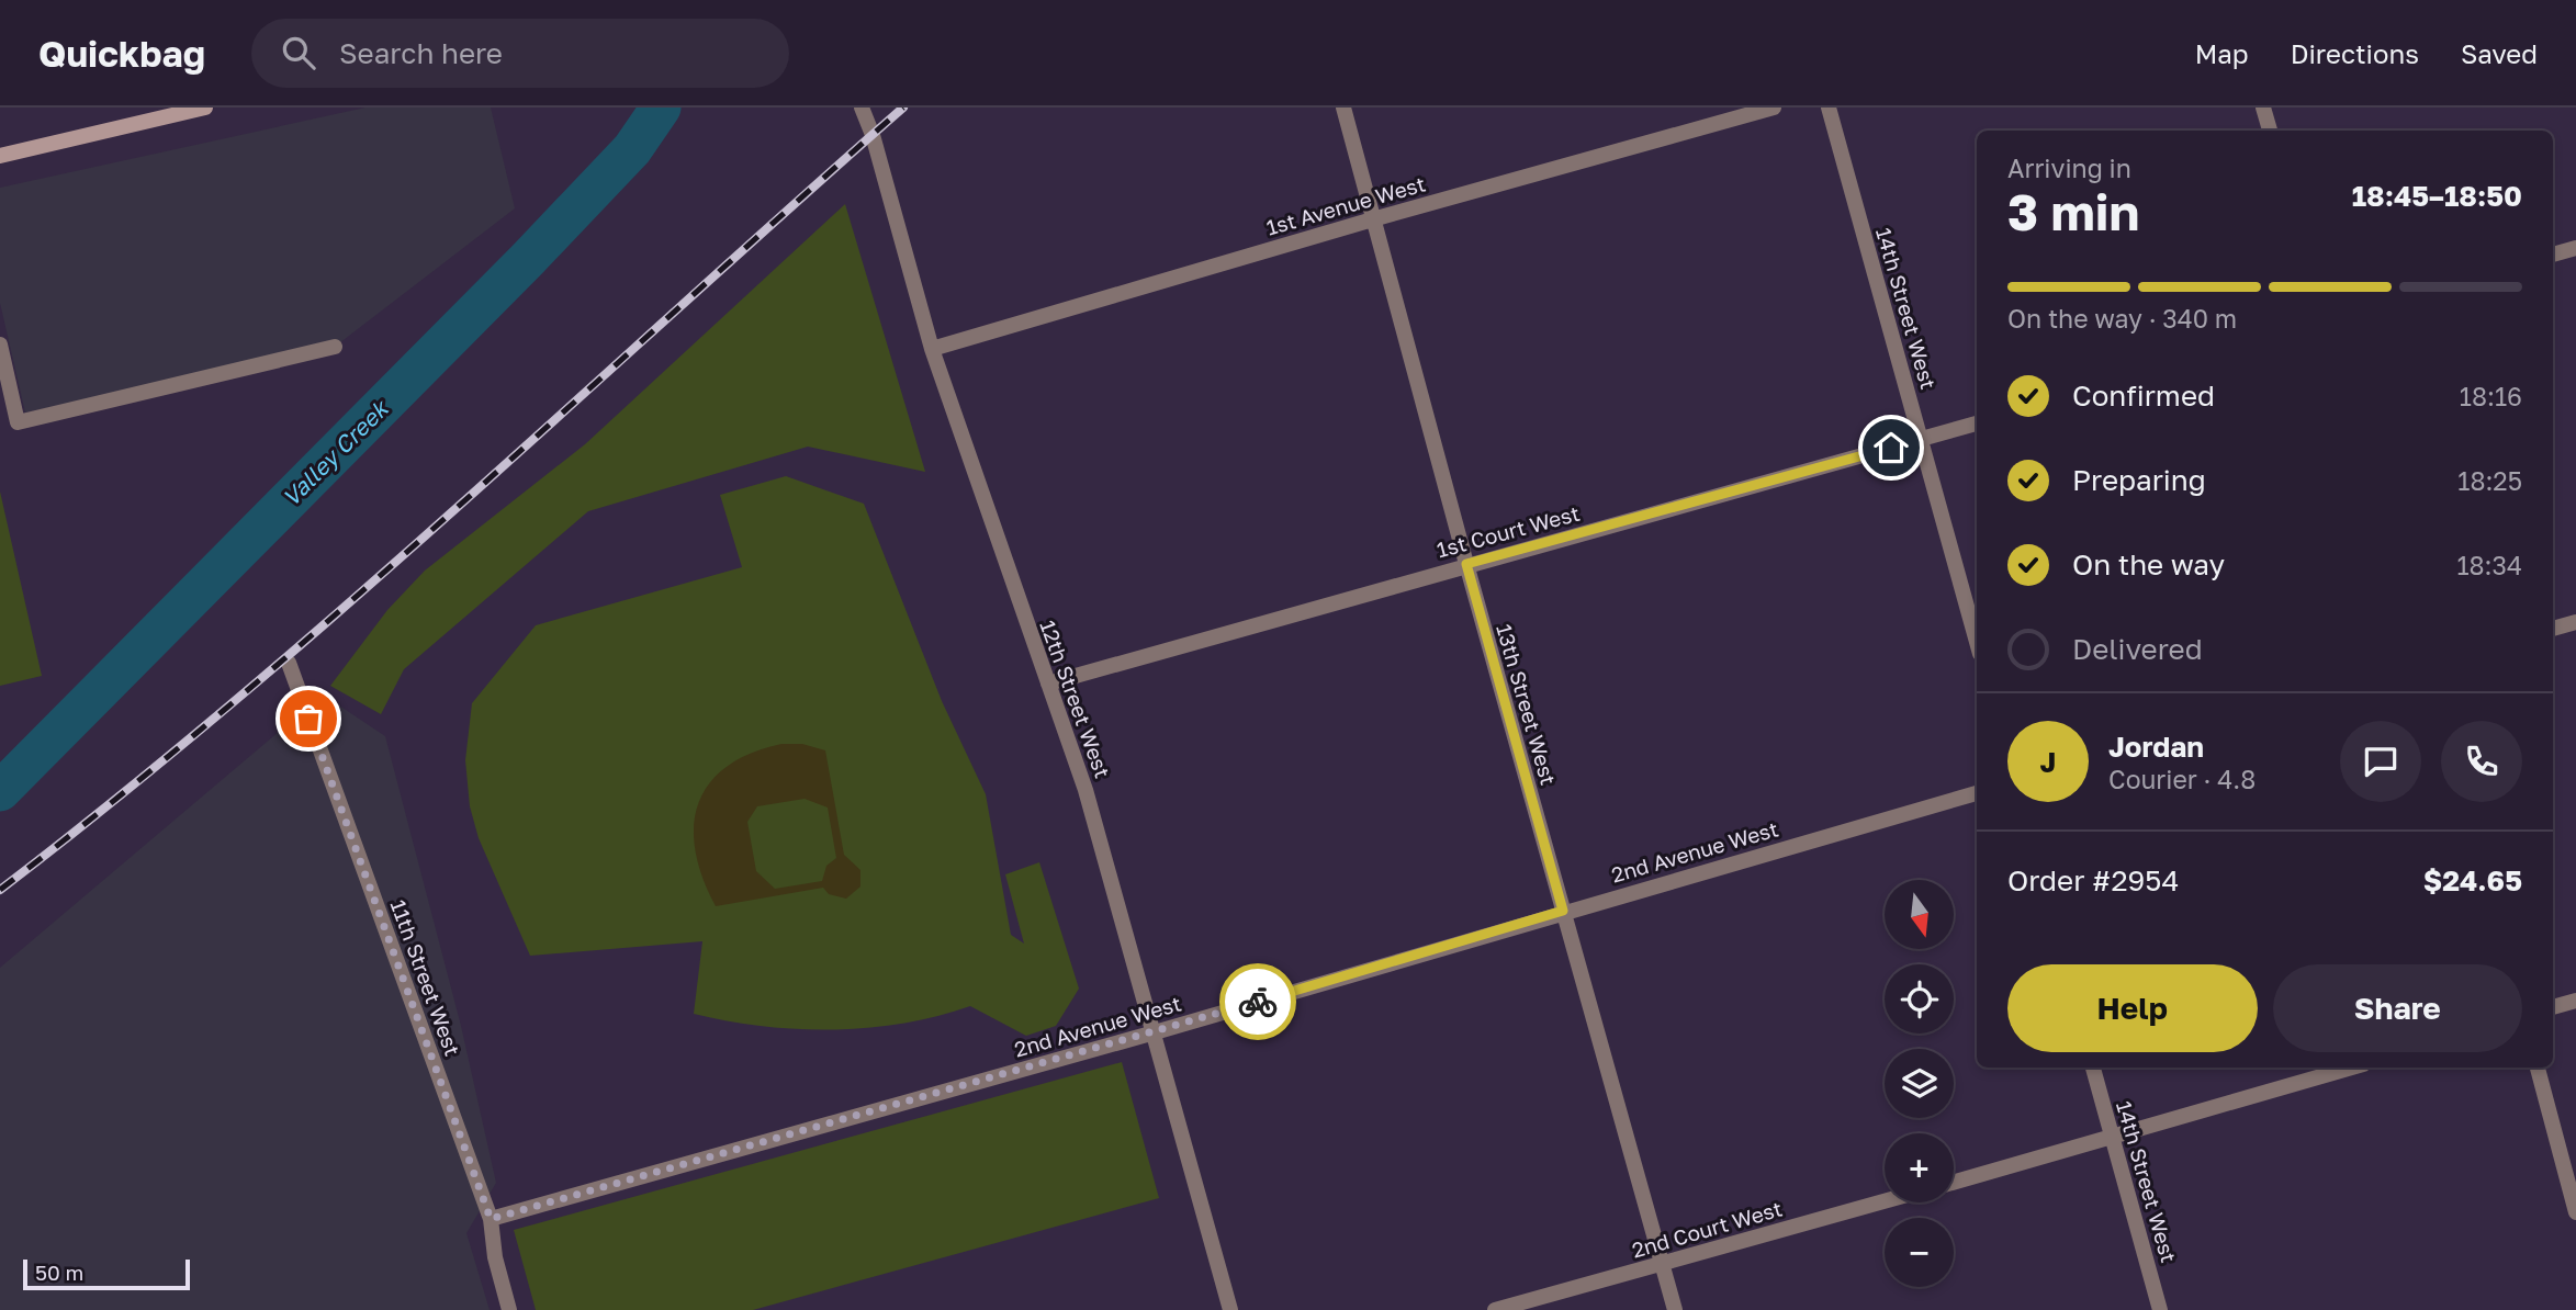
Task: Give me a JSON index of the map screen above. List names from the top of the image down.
{
  "streets": {
    "street": [
      "1st Avenue West",
      "14th Street West",
      "1st Court West",
      "12th Street West",
      "13th Street West",
      "2nd Avenue West",
      "11th Street West",
      "2nd Court West"
    ]
  },
  "crossings": [
    ["1st Avenue West", "12th Street West"],
    ["1st Avenue West", "13th Street West"],
    ["14th Street West", "1st Court West"],
    ["1st Court West", "12th Street West"],
    ["1st Court West", "13th Street West"],
    ["12th Street West", "2nd Avenue West"],
    ["13th Street West", "2nd Avenue West"],
    ["13th Street West", "2nd Court West"],
    ["2nd Avenue West", "11th Street West"]
  ],
  "water": ["Valley Creek"],
  "scale_bar": "50 m",
  "north": "bottom",
  "page": {
    "header": "Quickbag",
    "search": "Search here",
    "nav": ["Map", "Directions", "Saved"],
    "heading": ["3 min", "Arriving in", "18:45–18:50"],
    "panel": [
      "Jordan",
      "Courier · 4.8",
      "Order #2954",
      "$24.65"
    ],
    "bar": "On the way · 340 m",
    "list": [
      ["Confirmed", "18:16"],
      ["Preparing", "18:25"],
      ["On the way", "18:34"],
      "Delivered"
    ],
    "round": "J",
    "map_buttons": ["+", "−"],
    "buttons": ["Help", "Share"],
    "scale": "50 m"
  }
}
